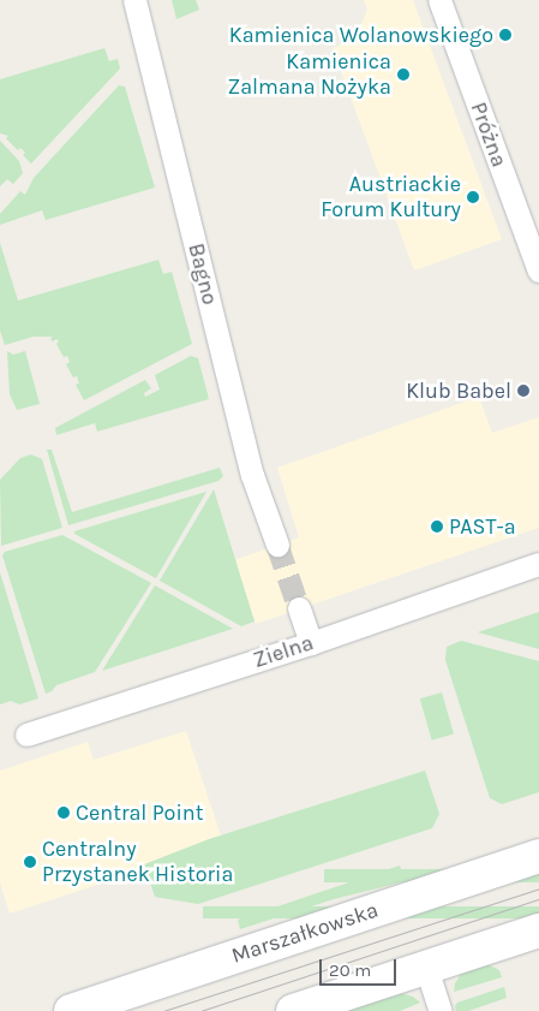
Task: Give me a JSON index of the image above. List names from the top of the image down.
{
  "streets": {
    "main road": ["Marszałkowska"],
    "street": ["Próżna", "Bagno", "Zielna"]
  },
  "places": [
    "Kamienica Wolanowskiego",
    "Kamienica Zalmana Nożyka",
    "Austriackie Forum Kultury",
    "Klub Babel",
    "PAST-a",
    "Central Point",
    "Centralny Przystanek Historia"
  ],
  "scale_bar": "20 m"
}
